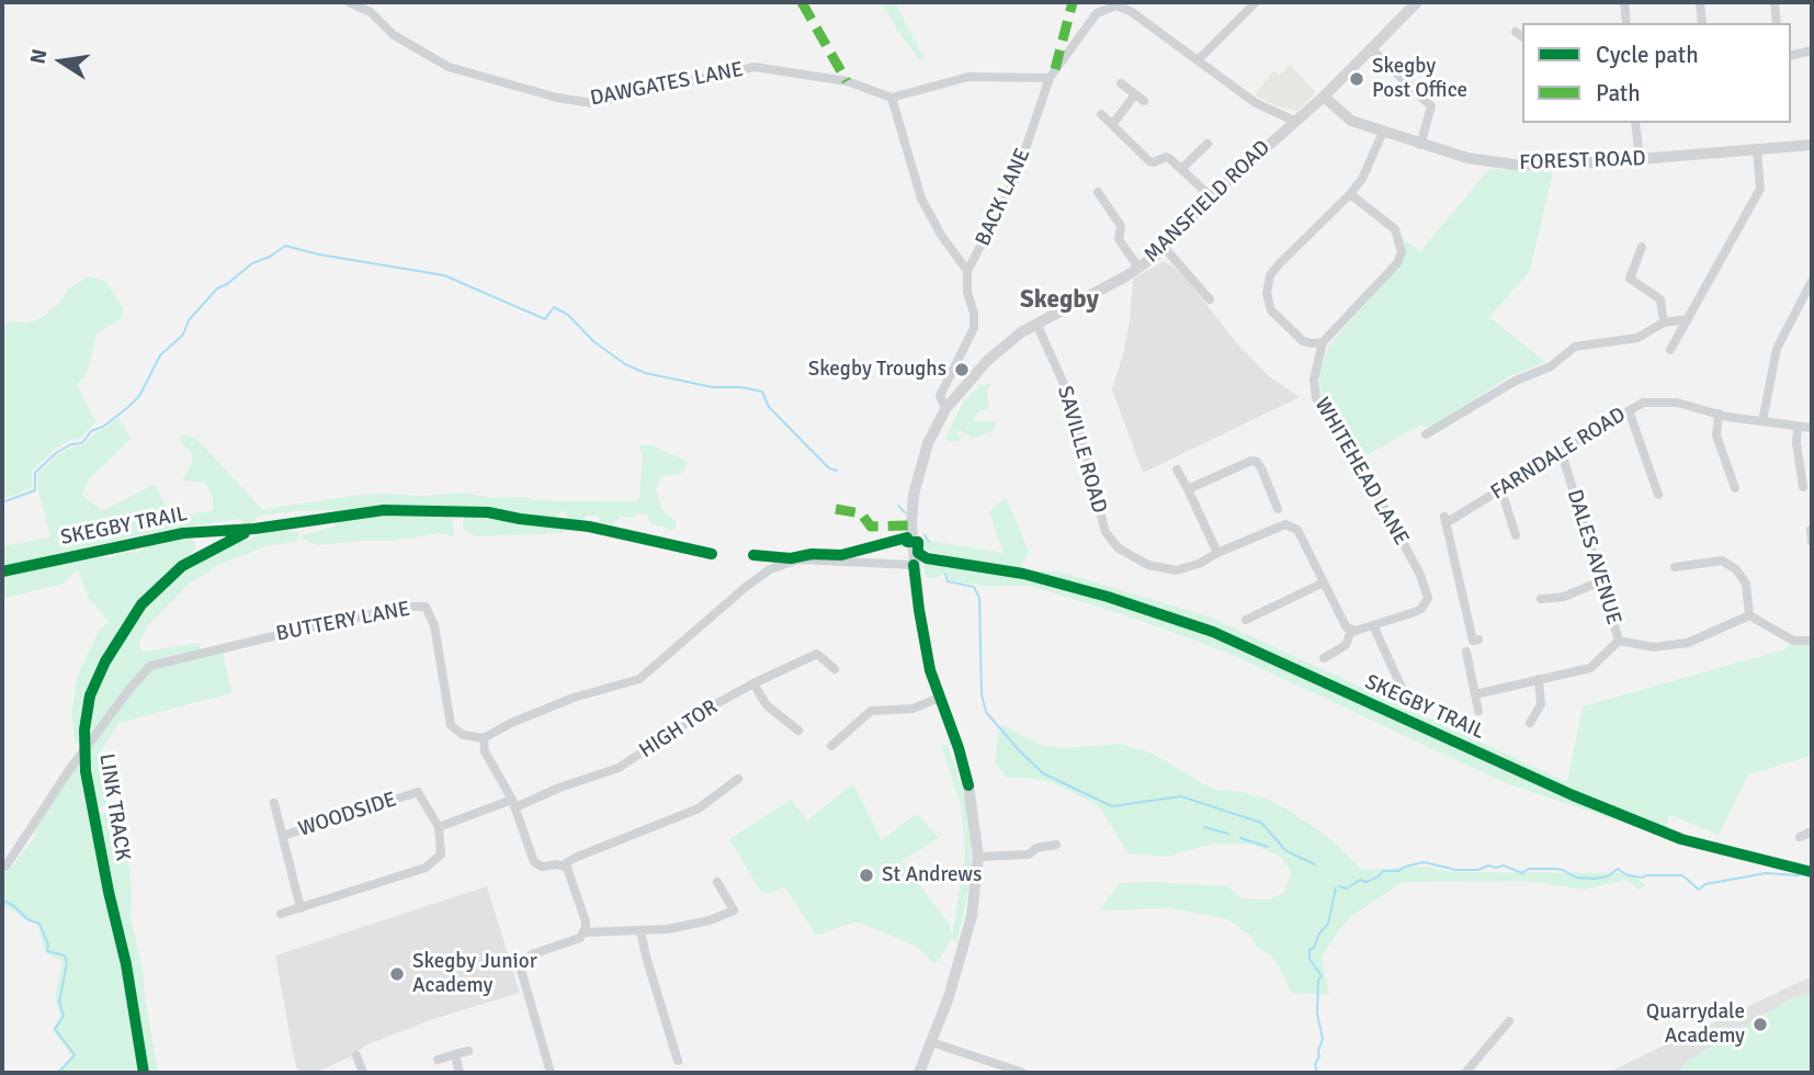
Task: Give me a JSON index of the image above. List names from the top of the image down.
{
  "streets": {
    "main road": ["MANSFIELD ROAD"],
    "street": [
      "DAWGATES LANE",
      "FOREST ROAD",
      "BACK LANE",
      "SAVILLE ROAD",
      "FARNDALE ROAD",
      "WHITEHEAD LANE",
      "DALES AVENUE",
      "BUTTERY LANE",
      "HIGH TOR",
      "WOODSIDE"
    ],
    "cycle path": ["SKEGBY TRAIL", "LINK TRACK"]
  },
  "crossings": [
    ["FOREST ROAD", "MANSFIELD ROAD"],
    ["MANSFIELD ROAD", "SAVILLE ROAD"],
    ["FARNDALE ROAD", "DALES AVENUE"]
  ],
  "districts": ["Skegby"],
  "places": [
    "Skegby Post Office",
    "Skegby Troughs",
    "St Andrews",
    "Skegby Junior Academy",
    "Quarrydale Academy"
  ],
  "legend": ["Cycle path", "Path"],
  "north": "left"
}
